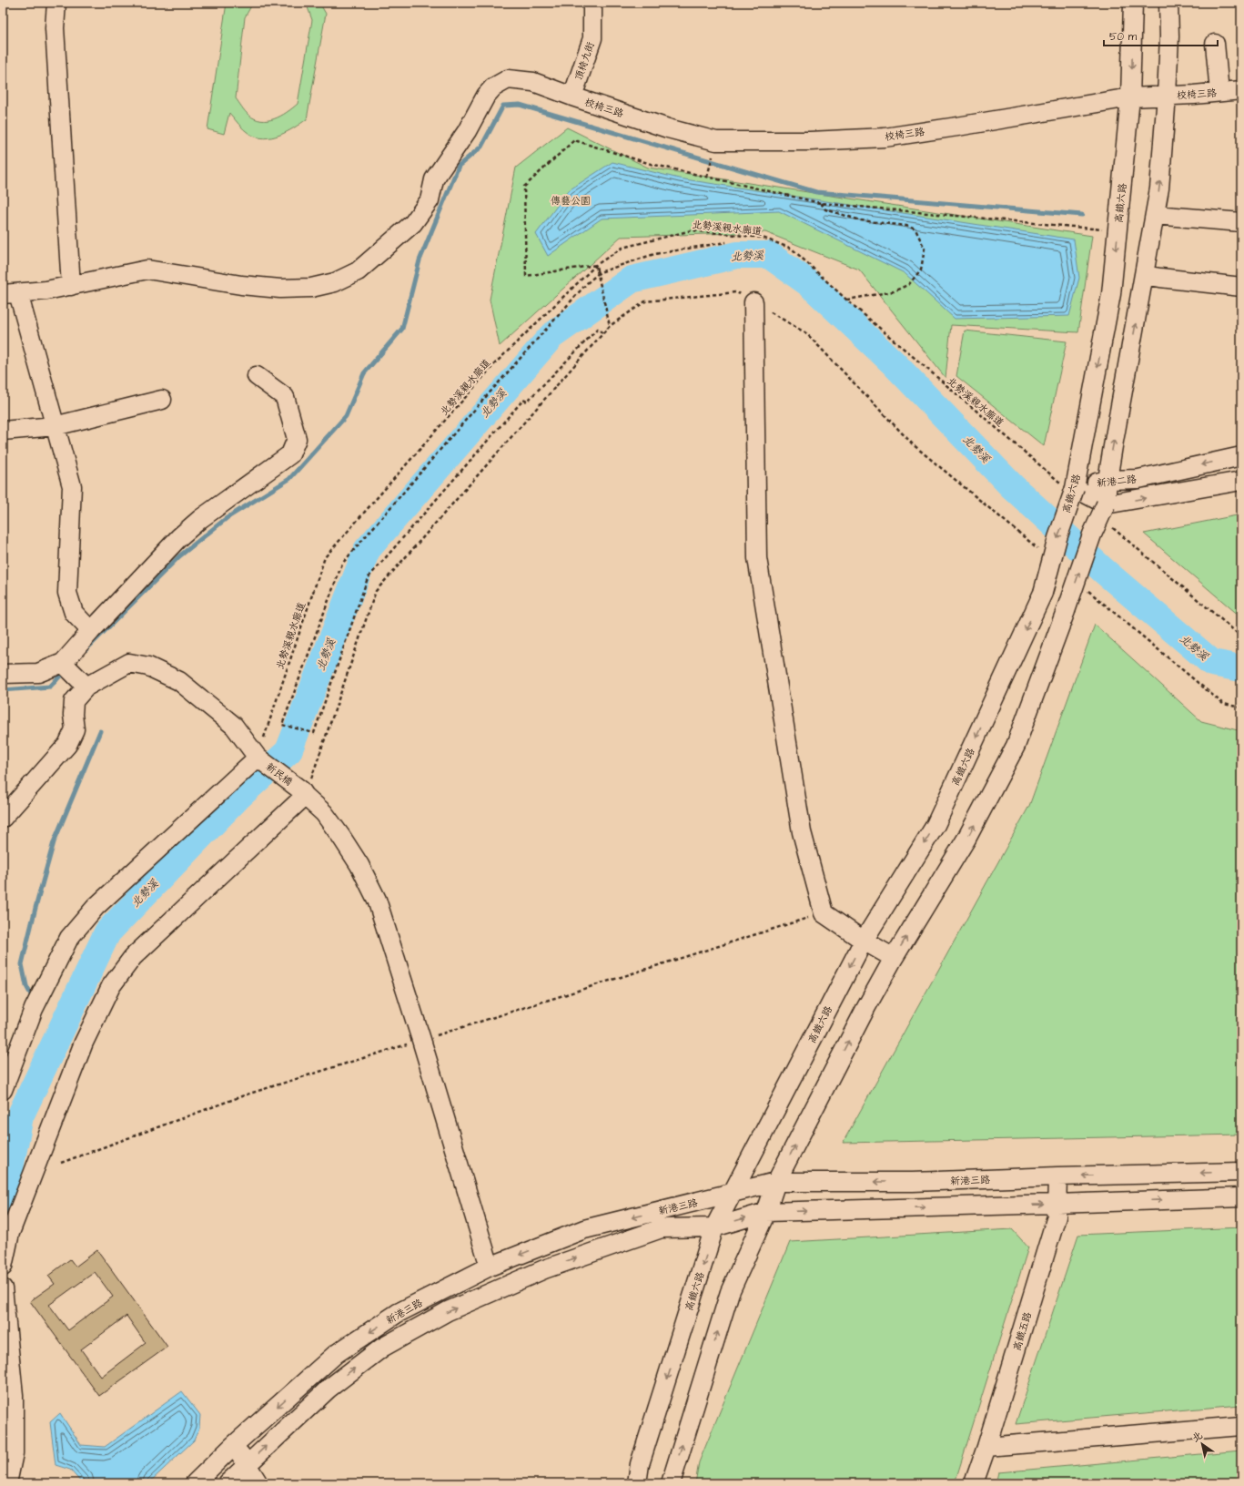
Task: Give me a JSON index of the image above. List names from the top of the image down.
{
  "streets": {
    "street": [
      "頂椅九街",
      "校椅三路",
      "高鐵六路",
      "新港二路",
      "新民橋",
      "新港三路",
      "高鐵五路"
    ],
    "path": ["北勢溪親水廊道"]
  },
  "crossings": [
    ["頂椅九街", "校椅三路"],
    ["校椅三路", "高鐵六路"],
    ["高鐵六路", "北勢溪親水廊道"],
    ["高鐵六路", "新港二路"],
    ["高鐵六路", "新港三路"],
    ["北勢溪親水廊道", "新港二路"],
    ["北勢溪親水廊道", "新民橋"],
    ["新民橋", "新港三路"],
    ["新港三路", "高鐵五路"]
  ],
  "water": ["北勢溪"],
  "parks": ["傳藝公園"],
  "scale_bar": "50 m",
  "north": "top left"
}
